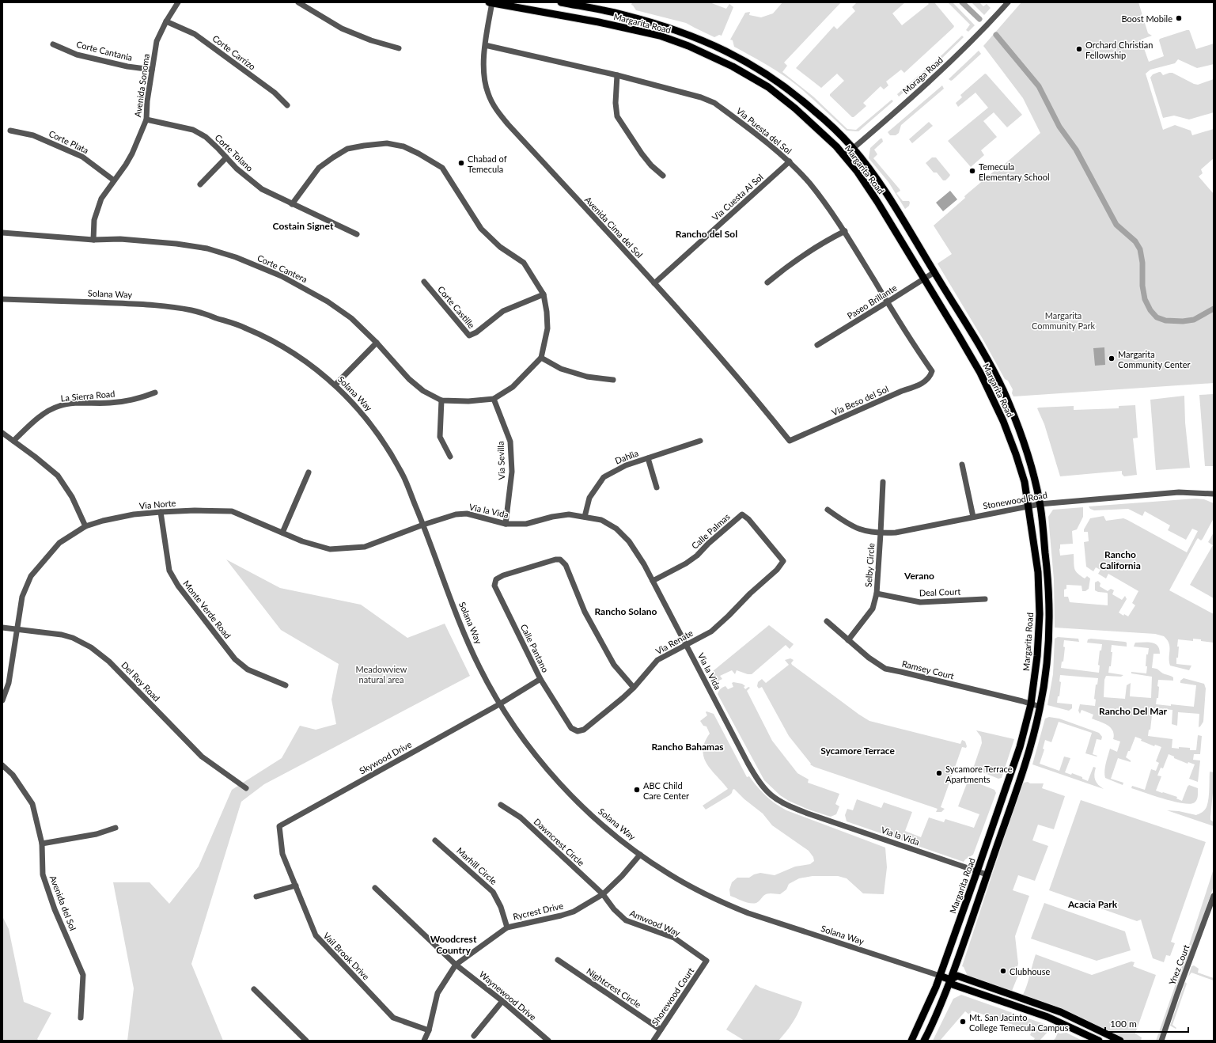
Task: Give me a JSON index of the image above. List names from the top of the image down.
{
  "streets": {
    "main road": ["Margarita Road", "Solana Way"],
    "street": [
      "Corte Cantania",
      "Corte Carrizo",
      "Moraga Road",
      "Avenida Sonoma",
      "Via Puesta del Sol",
      "Corte Plata",
      "Corte Tolano",
      "Via Cuesta Al Sol",
      "Avenida Cima del Sol",
      "Corte Cantera",
      "Paseo Brillante",
      "Corte Castille",
      "La Sierra Road",
      "Via Beso del Sol",
      "Dahlia",
      "Via Sevilla",
      "Stonewood Road",
      "Via Norte",
      "Via la Vida",
      "Calle Palmas",
      "Selby Circle",
      "Deal Court",
      "Monte Verde Road",
      "Via Renate",
      "Calle Pantano",
      "Ramsey Court",
      "Del Rey Road",
      "Skywood Drive",
      "Dawncrest Circle",
      "Marhill Circle",
      "Avenida del Sol",
      "Rycrest Drive",
      "Amwood Way",
      "Vail Brook Drive",
      "Ynez Court",
      "Nightcrest Circle",
      "Waynewood Drive",
      "Shorewood Court"
    ]
  },
  "crossings": [
    ["Margarita Road", "Moraga Road"],
    ["Margarita Road", "Avenida Cima del Sol"],
    ["Margarita Road", "Solana Way"],
    ["Margarita Road", "Paseo Brillante"],
    ["Margarita Road", "Stonewood Road"],
    ["Margarita Road", "Via la Vida"],
    ["Margarita Road", "Ramsey Court"],
    ["Corte Cantania", "Avenida Sonoma"],
    ["Corte Carrizo", "Avenida Sonoma"],
    ["Avenida Sonoma", "Corte Plata"],
    ["Avenida Sonoma", "Corte Tolano"],
    ["Avenida Sonoma", "Corte Cantera"],
    ["Via Puesta del Sol", "Via Cuesta Al Sol"],
    ["Via Puesta del Sol", "Avenida Cima del Sol"],
    ["Via Puesta del Sol", "Paseo Brillante"],
    ["Via Puesta del Sol", "Via Beso del Sol"],
    ["Via Cuesta Al Sol", "Avenida Cima del Sol"],
    ["Avenida Cima del Sol", "Via Beso del Sol"],
    ["Corte Cantera", "Via Sevilla"],
    ["Solana Way", "Via Norte"],
    ["Solana Way", "Via la Vida"],
    ["Solana Way", "Skywood Drive"],
    ["Solana Way", "Rycrest Drive"],
    ["Dahlia", "Via la Vida"],
    ["Via Sevilla", "Via la Vida"],
    ["Stonewood Road", "Selby Circle"],
    ["Via Norte", "Via la Vida"],
    ["Via Norte", "Monte Verde Road"],
    ["Via Norte", "Del Rey Road"],
    ["Via la Vida", "Calle Palmas"],
    ["Via la Vida", "Via Renate"],
    ["Calle Palmas", "Via Renate"],
    ["Selby Circle", "Deal Court"],
    ["Selby Circle", "Ramsey Court"],
    ["Via Renate", "Calle Pantano"],
    ["Calle Pantano", "Skywood Drive"],
    ["Skywood Drive", "Vail Brook Drive"],
    ["Dawncrest Circle", "Rycrest Drive"],
    ["Dawncrest Circle", "Amwood Way"],
    ["Marhill Circle", "Rycrest Drive"],
    ["Rycrest Drive", "Amwood Way"],
    ["Rycrest Drive", "Vail Brook Drive"],
    ["Rycrest Drive", "Waynewood Drive"],
    ["Amwood Way", "Shorewood Court"],
    ["Nightcrest Circle", "Shorewood Court"]
  ],
  "districts": [
    "Costain Signet",
    "Rancho del Sol",
    "Rancho California",
    "Verano",
    "Rancho Solano",
    "Rancho Del Mar",
    "Rancho Bahamas",
    "Sycamore Terrace",
    "Acacia Park",
    "Woodcrest Country"
  ],
  "parks": ["Margarita Community Park", "Meadowview natural area"],
  "places": [
    "Boost Mobile",
    "Orchard Christian Fellowship",
    "Chabad of Temecula",
    "Temecula Elementary School",
    "Margarita Community Center",
    "Sycamore Terrace Apartments",
    "ABC Child Care Center",
    "Clubhouse",
    "Mt. San Jacinto College Temecula Campus"
  ],
  "scale_bar": "100 m"
}
